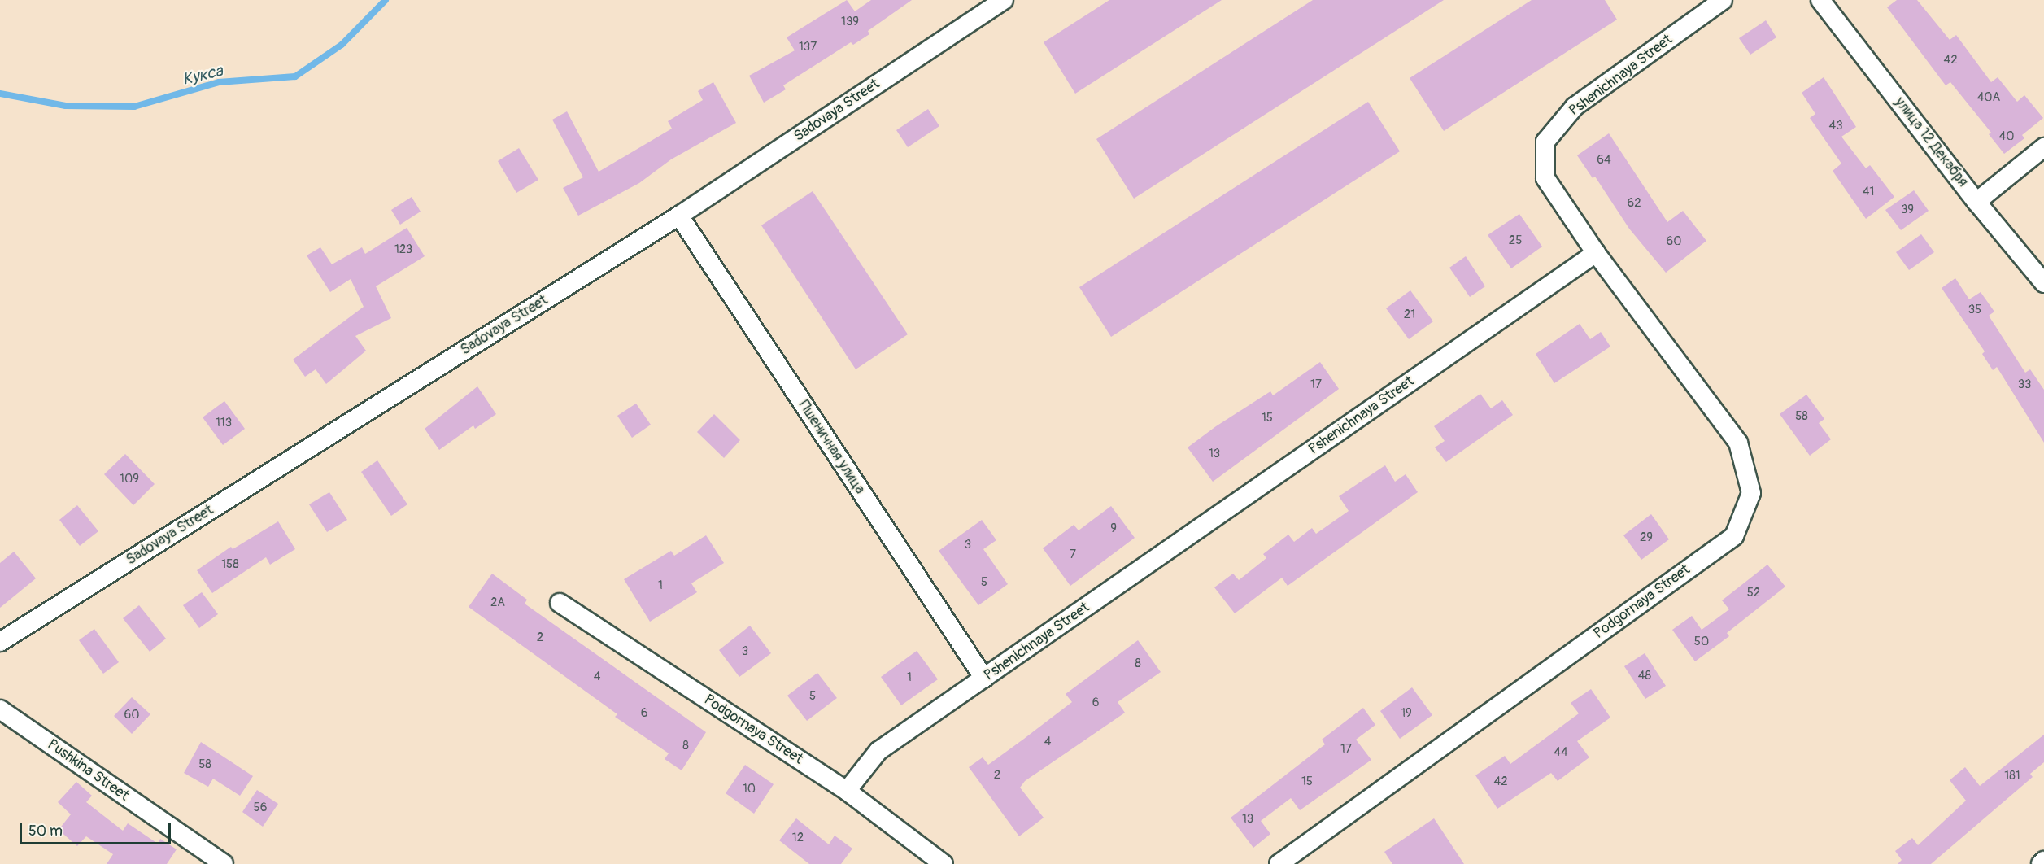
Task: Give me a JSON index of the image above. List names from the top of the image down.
{
  "streets": {
    "street": [
      "Pshenichnaya Street",
      "Sadovaya Street",
      "улица 12 Декабря",
      "Пшеничная улица",
      "Podgornaya Street",
      "Pushkina Street"
    ]
  },
  "crossings": [
    ["Pshenichnaya Street", "Пшеничная улица"],
    ["Pshenichnaya Street", "Podgornaya Street"],
    ["Sadovaya Street", "Пшеничная улица"]
  ],
  "water": ["Кукса"],
  "house_numbers": [
    "139",
    "137",
    "42",
    "40А",
    "43",
    "40",
    "64",
    "41",
    "62",
    "39",
    "25",
    "60",
    "123",
    "35",
    "21",
    "17",
    "33",
    "58",
    "15",
    "113",
    "13",
    "109",
    "9",
    "29",
    "3",
    "7",
    "158",
    "5",
    "1",
    "52",
    "2А",
    "2",
    "50",
    "3",
    "8",
    "48",
    "4",
    "1",
    "5",
    "6",
    "6",
    "19",
    "60",
    "4",
    "8",
    "17",
    "44",
    "58",
    "2",
    "181",
    "15",
    "42",
    "10",
    "56",
    "13",
    "12"
  ],
  "scale_bar": "50 m"
}
